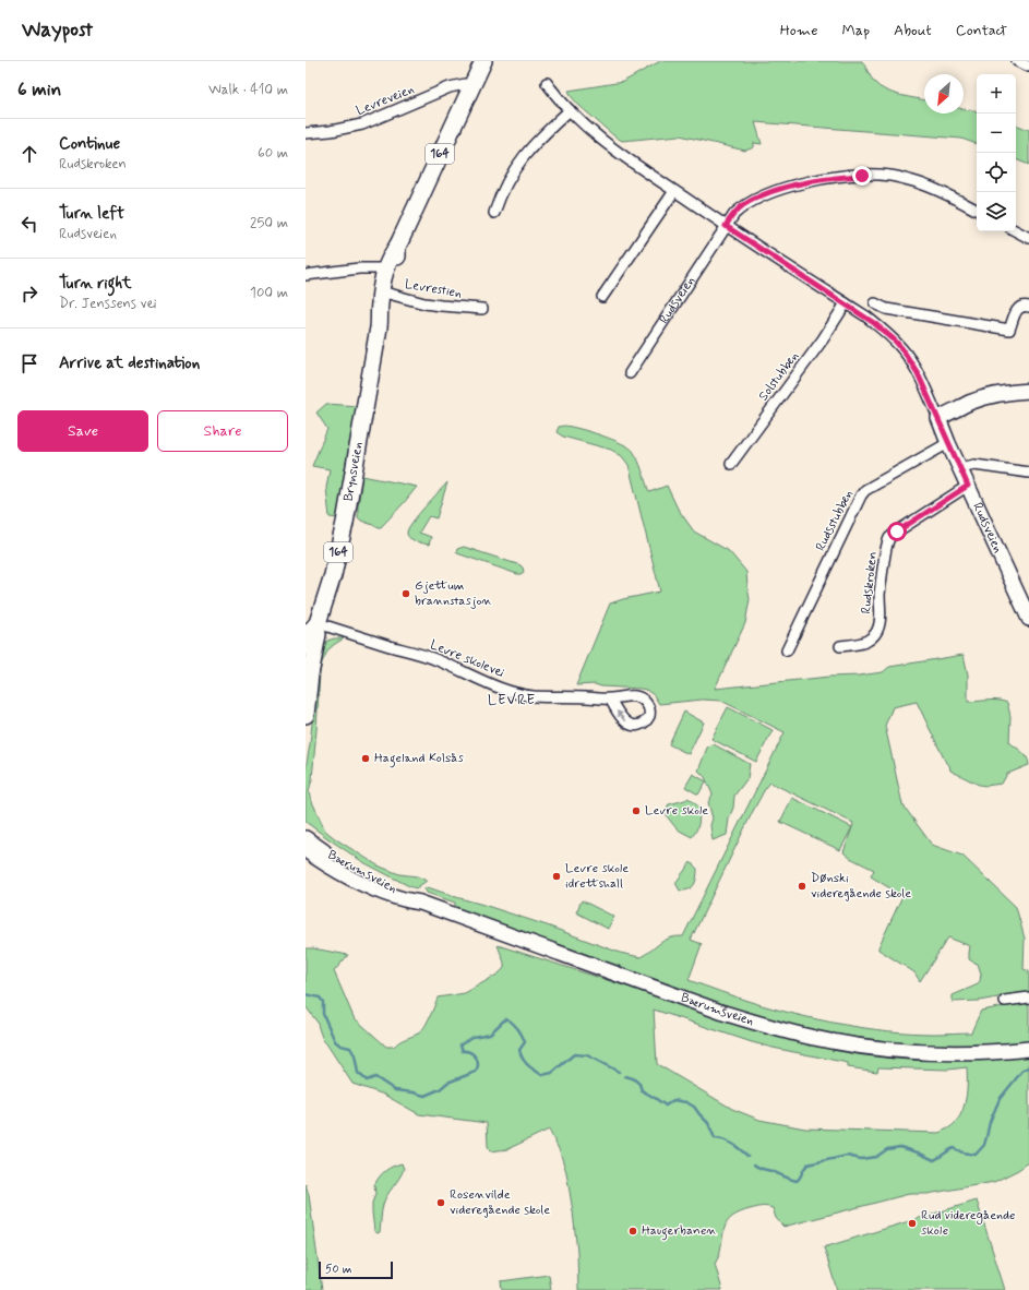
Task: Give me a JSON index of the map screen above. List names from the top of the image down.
{
  "streets": {
    "main road": [
      "164",
      "Rudsveien",
      "Brynsveien",
      "Bærumsveien"
    ],
    "street": [
      "Levreveien",
      "Levrestien",
      "Solstubben",
      "Rudsstubben",
      "Rudskroken",
      "Levre skolevei"
    ]
  },
  "crossings": [
    ["Levreveien", "Brynsveien"],
    ["Levrestien", "Brynsveien"],
    ["Rudsveien", "Solstubben"],
    ["Rudsveien", "Rudsstubben"],
    ["Rudsveien", "Rudskroken"],
    ["Brynsveien", "Levre skolevei"]
  ],
  "districts": ["LEVRE"],
  "places": [
    "Gjettum brannstasjon",
    "Hageland Kolsås",
    "Levre skole",
    "Levre skole idrettshall",
    "Dønski videregående skole",
    "Rosenvilde videregående skole",
    "Rud videregående skole",
    "Haugerbanen"
  ],
  "scale_bar": "50 m",
  "north": "bottom left",
  "page": {
    "header": "Waypost",
    "nav": [
      "Home",
      "Map",
      "About",
      "Contact"
    ],
    "heading": ["6 min", "Walk · 410 m"],
    "map_buttons": ["+", "−"],
    "list": [
      ["Continue", "Rudskroken", "60 m"],
      ["Turn left", "Rudsveien", "250 m"],
      ["Turn right", "Dr. Jenssens vei", "100 m"],
      "Arrive at destination"
    ],
    "buttons": ["Save", "Share"],
    "scale": "50 m"
  }
}
